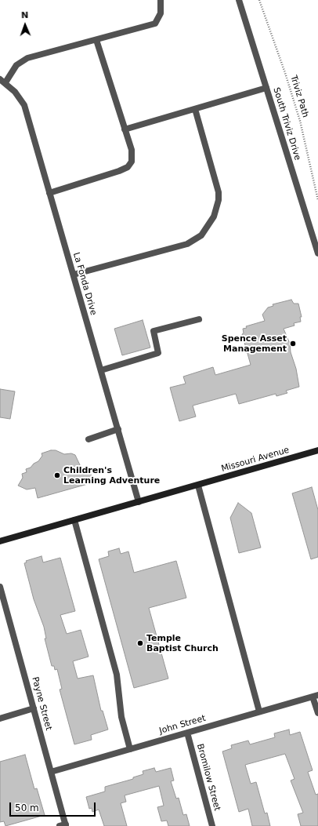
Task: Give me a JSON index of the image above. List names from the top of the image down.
{
  "streets": {
    "main road": ["Missouri Avenue"],
    "street": [
      "South Triviz Drive",
      "La Fonda Drive",
      "Payne Street",
      "John Street",
      "Bromilow Street"
    ],
    "path": ["Triviz Path"]
  },
  "crossings": [
    ["La Fonda Drive", "Missouri Avenue"],
    ["Payne Street", "John Street"],
    ["John Street", "Bromilow Street"]
  ],
  "places": ["Spence Asset Management", "Children's Learning Adventure", "Temple Baptist Church"],
  "scale_bar": "50 m",
  "north": "top"
}
